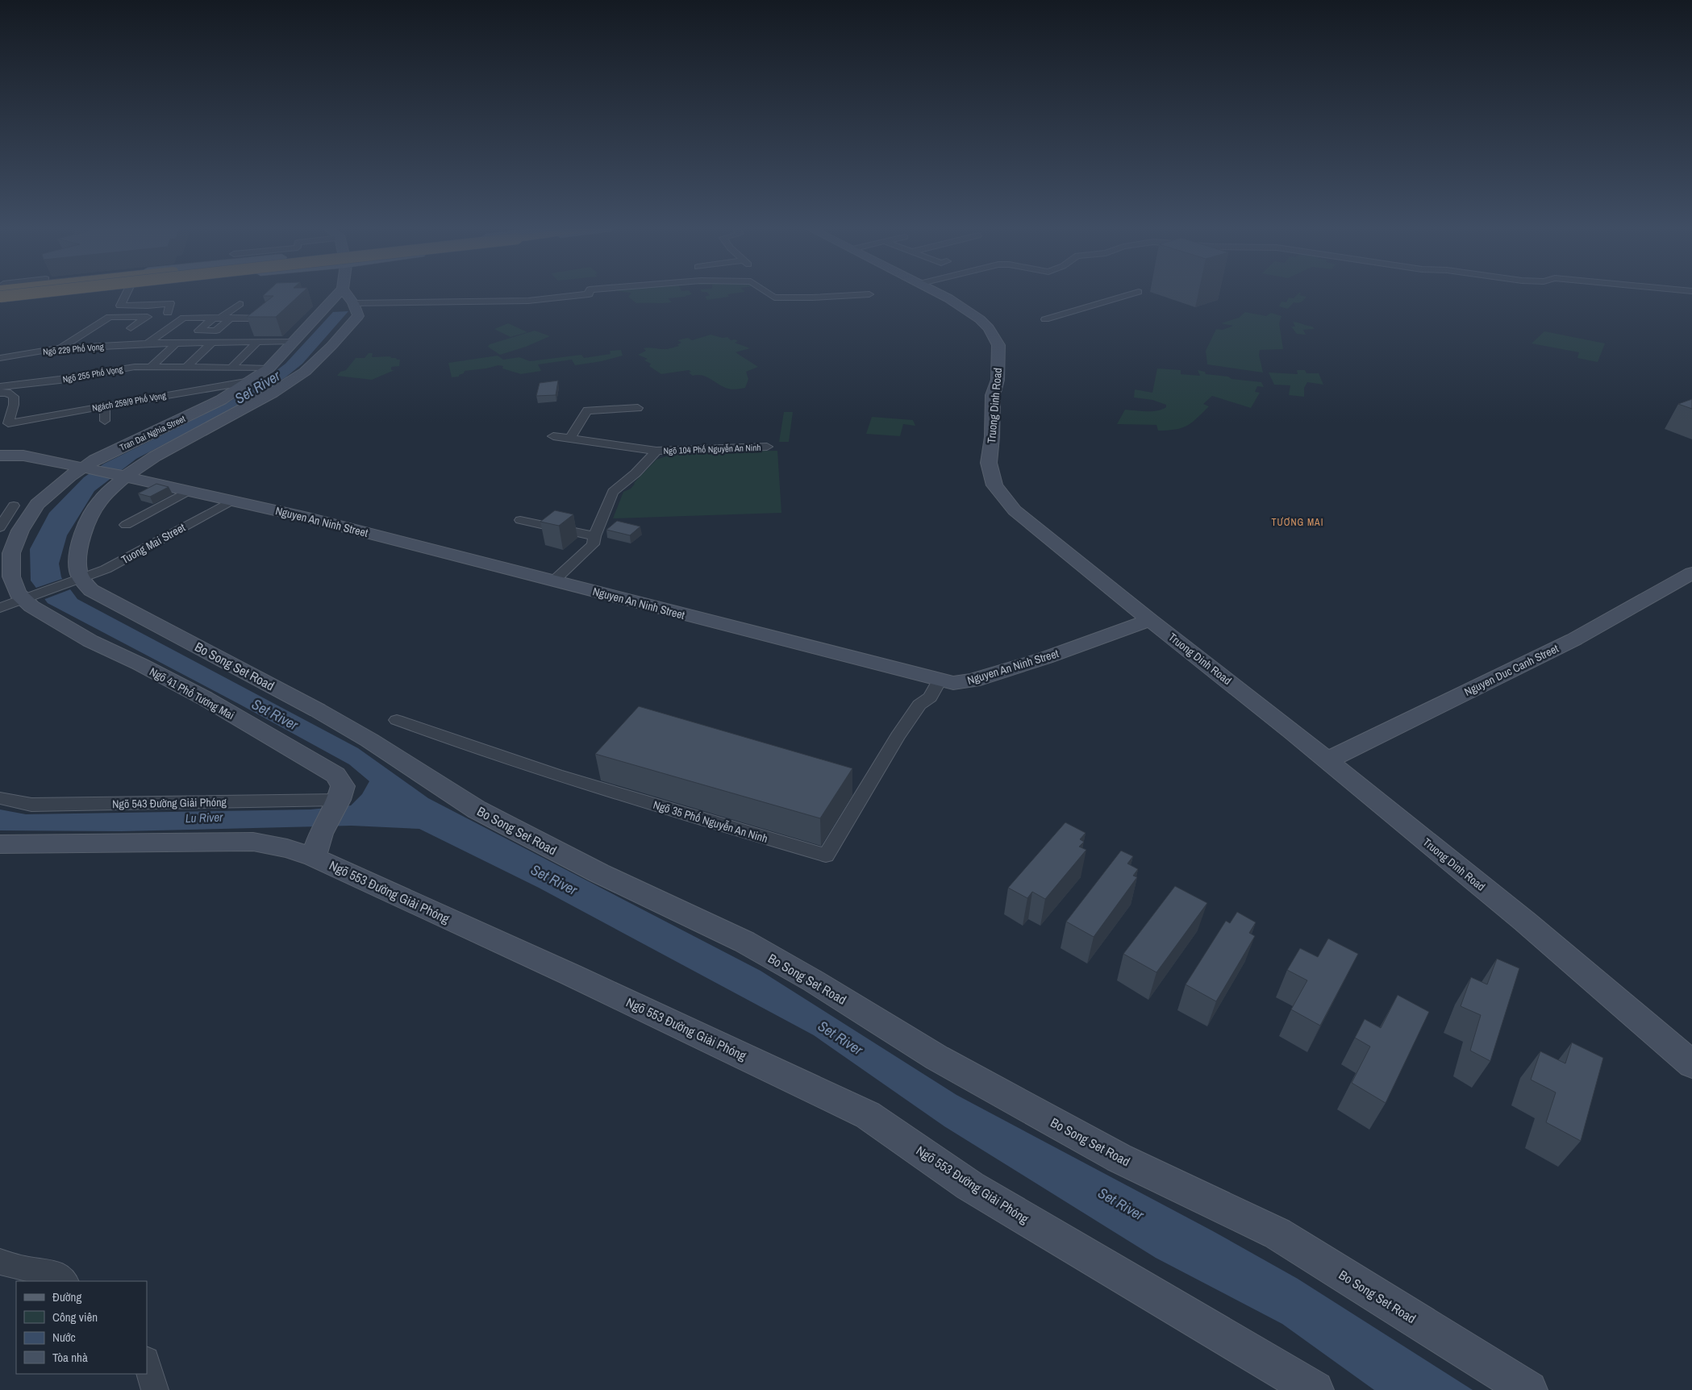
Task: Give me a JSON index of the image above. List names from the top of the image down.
{
  "streets": {
    "street": [
      "Ngõ 229 Phố Vọng",
      "Ngõ 255 Phố Vọng",
      "Ngách 259/9 Phố Vọng",
      "Truong Dinh Road",
      "Tran Dai Nghia Street",
      "Ngõ 104 Phố Nguyễn An Ninh",
      "Nguyen An Ninh Street",
      "Tuong Mai Street",
      "Bo Song Set Road",
      "Nguyen Duc Canh Street",
      "Ngõ 41 Phố Tương Mai",
      "Ngõ 543 Đường Giải Phóng",
      "Ngõ 35 Phố Nguyễn An Ninh",
      "Ngõ 553 Đường Giải Phóng"
    ]
  },
  "crossings": [
    ["Ngõ 229 Phố Vọng", "Tran Dai Nghia Street"],
    ["Ngõ 255 Phố Vọng", "Tran Dai Nghia Street"],
    ["Ngách 259/9 Phố Vọng", "Tran Dai Nghia Street"],
    ["Truong Dinh Road", "Nguyen An Ninh Street"],
    ["Truong Dinh Road", "Nguyen Duc Canh Street"],
    ["Tran Dai Nghia Street", "Nguyen An Ninh Street"],
    ["Tran Dai Nghia Street", "Tuong Mai Street"],
    ["Tran Dai Nghia Street", "Bo Song Set Road"],
    ["Tran Dai Nghia Street", "Ngõ 41 Phố Tương Mai"],
    ["Ngõ 104 Phố Nguyễn An Ninh", "Nguyen An Ninh Street"],
    ["Nguyen An Ninh Street", "Tuong Mai Street"],
    ["Nguyen An Ninh Street", "Ngõ 35 Phố Nguyễn An Ninh"],
    ["Tuong Mai Street", "Bo Song Set Road"],
    ["Tuong Mai Street", "Ngõ 41 Phố Tương Mai"],
    ["Ngõ 41 Phố Tương Mai", "Ngõ 543 Đường Giải Phóng"]
  ],
  "districts": ["TƯƠNG MAI"],
  "water": ["Set River", "Lu River"],
  "legend": [
    "Đường",
    "Công viên",
    "Nước",
    "Tòa nhà"
  ]
}
